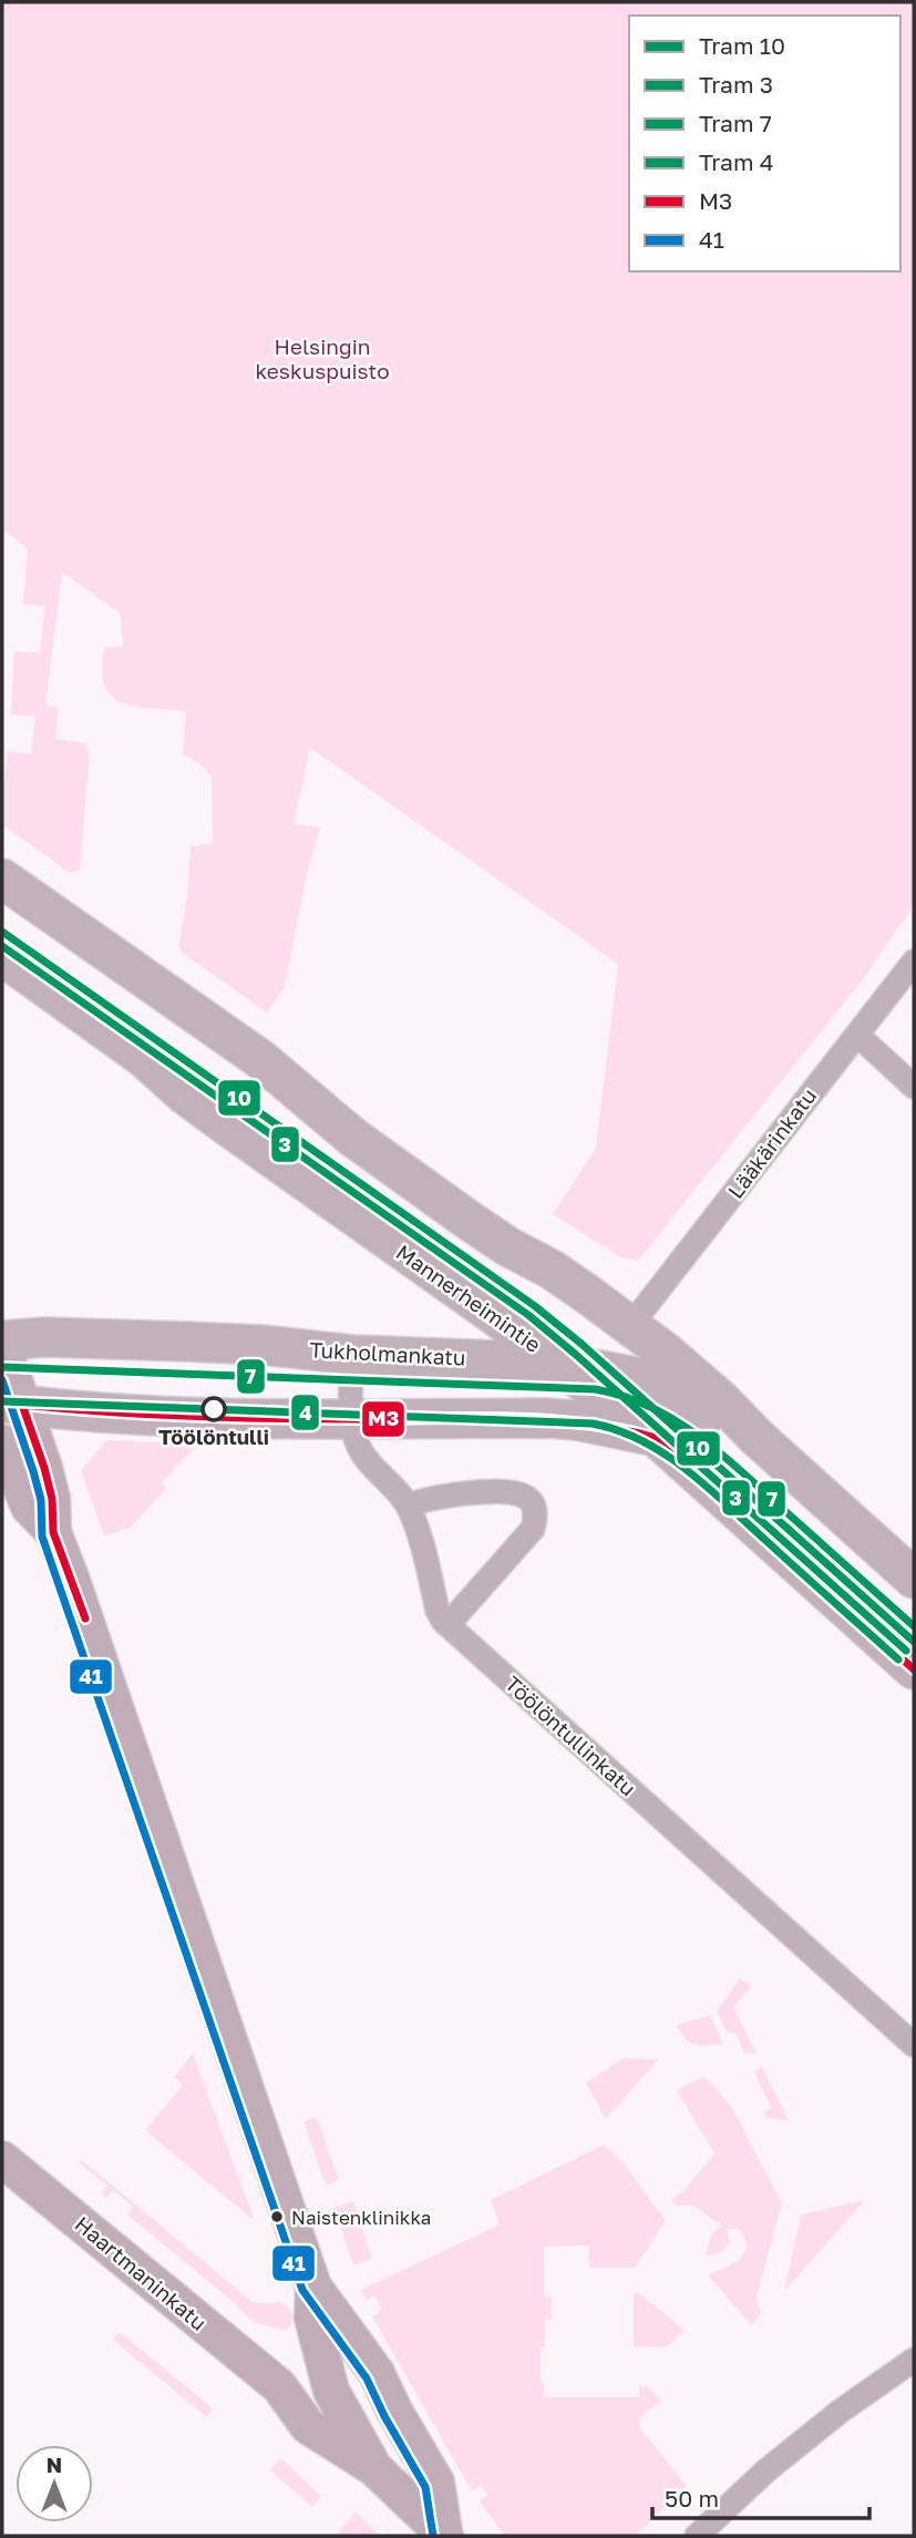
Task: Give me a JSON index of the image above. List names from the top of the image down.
{
  "streets": {
    "main road": ["Mannerheimintie", "Tukholmankatu", "Haartmaninkatu"],
    "street": ["Lääkärinkatu", "Töölöntullinkatu"]
  },
  "crossings": [
    ["Mannerheimintie", "Tukholmankatu"],
    ["Tukholmankatu", "Töölöntullinkatu"]
  ],
  "parks": ["Helsingin keskuspuisto"],
  "places": ["Töölöntulli", "Naistenklinikka"],
  "lines": [
    "tram line 10",
    "tram line 3",
    "tram line 7",
    "transit line 41",
    "tram line 4",
    "transit line M3"
  ],
  "legend": [
    "Tram 10",
    "Tram 3",
    "Tram 7",
    "Tram 4",
    "M3",
    "41"
  ],
  "scale_bar": "50 m",
  "north": "top"
}
